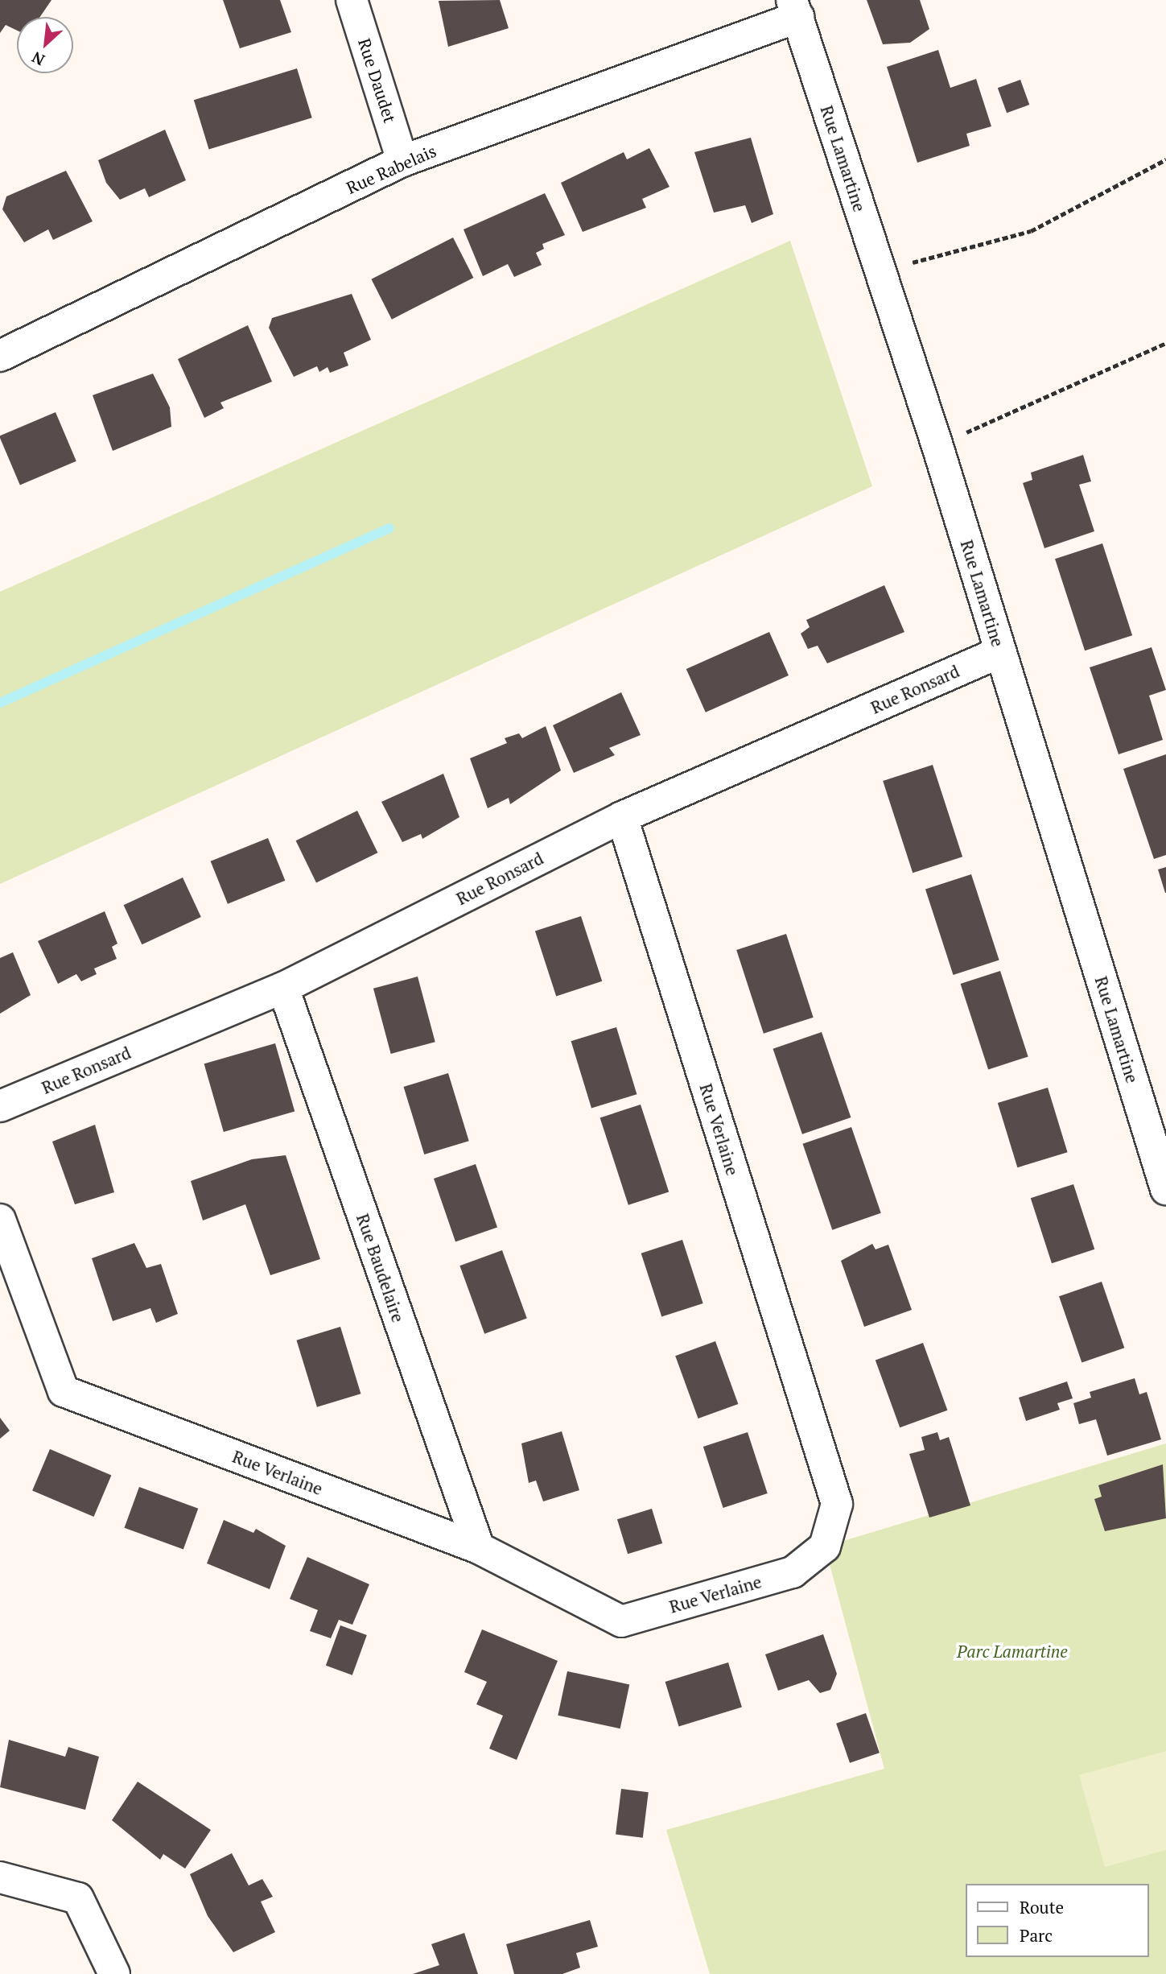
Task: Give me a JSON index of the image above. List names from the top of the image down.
{
  "streets": {
    "street": [
      "Rue Daudet",
      "Rue Lamartine",
      "Rue Rabelais",
      "Rue Ronsard",
      "Rue Verlaine",
      "Rue Baudelaire"
    ]
  },
  "crossings": [
    ["Rue Daudet", "Rue Rabelais"],
    ["Rue Lamartine", "Rue Rabelais"],
    ["Rue Lamartine", "Rue Ronsard"],
    ["Rue Ronsard", "Rue Verlaine"],
    ["Rue Ronsard", "Rue Baudelaire"],
    ["Rue Verlaine", "Rue Baudelaire"]
  ],
  "parks": ["Parc Lamartine"],
  "legend": ["Route", "Parc"],
  "north": "bottom left"
}
